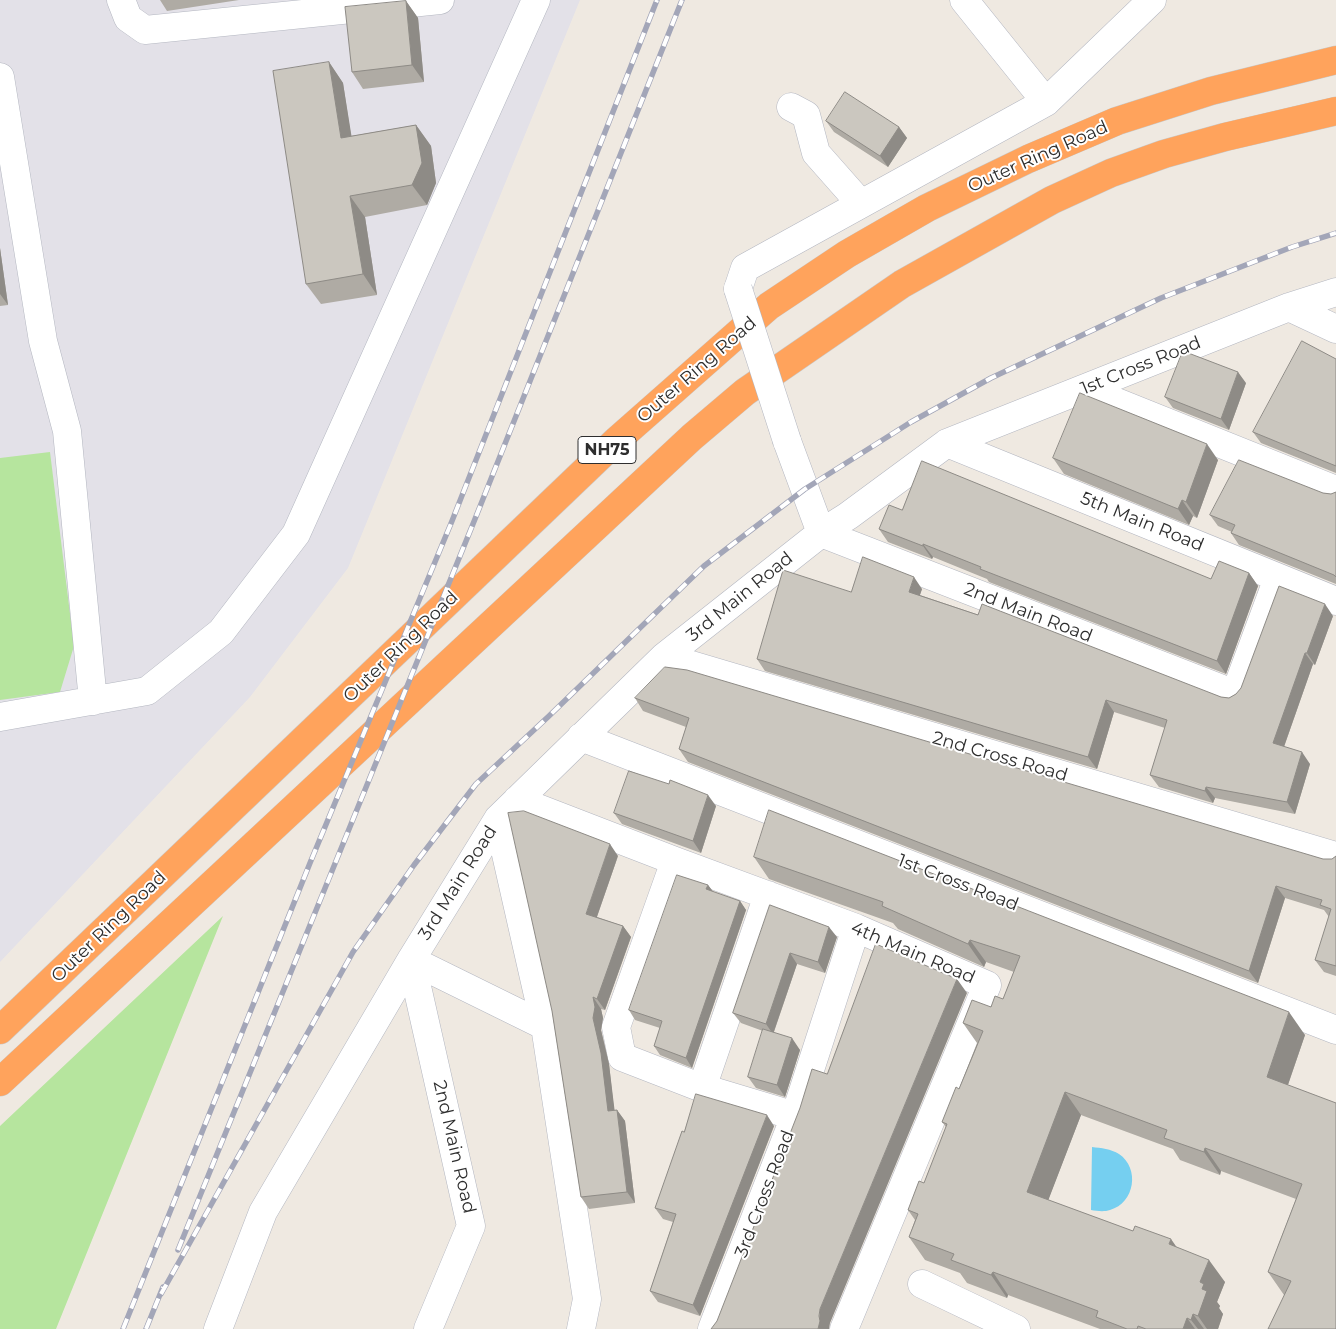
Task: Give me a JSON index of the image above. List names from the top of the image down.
{
  "streets": {
    "highway": ["Outer Ring Road", "NH75"],
    "street": [
      "1st Cross Road",
      "5th Main Road",
      "3rd Main Road",
      "2nd Main Road",
      "2nd Cross Road",
      "4th Main Road",
      "3rd Cross Road"
    ]
  },
  "crossings": [
    ["1st Cross Road", "5th Main Road"],
    ["1st Cross Road", "3rd Main Road"],
    ["1st Cross Road", "2nd Main Road"],
    ["5th Main Road", "2nd Main Road"],
    ["3rd Main Road", "2nd Main Road"],
    ["3rd Main Road", "2nd Cross Road"],
    ["3rd Main Road", "4th Main Road"],
    ["4th Main Road", "3rd Cross Road"]
  ]
}
